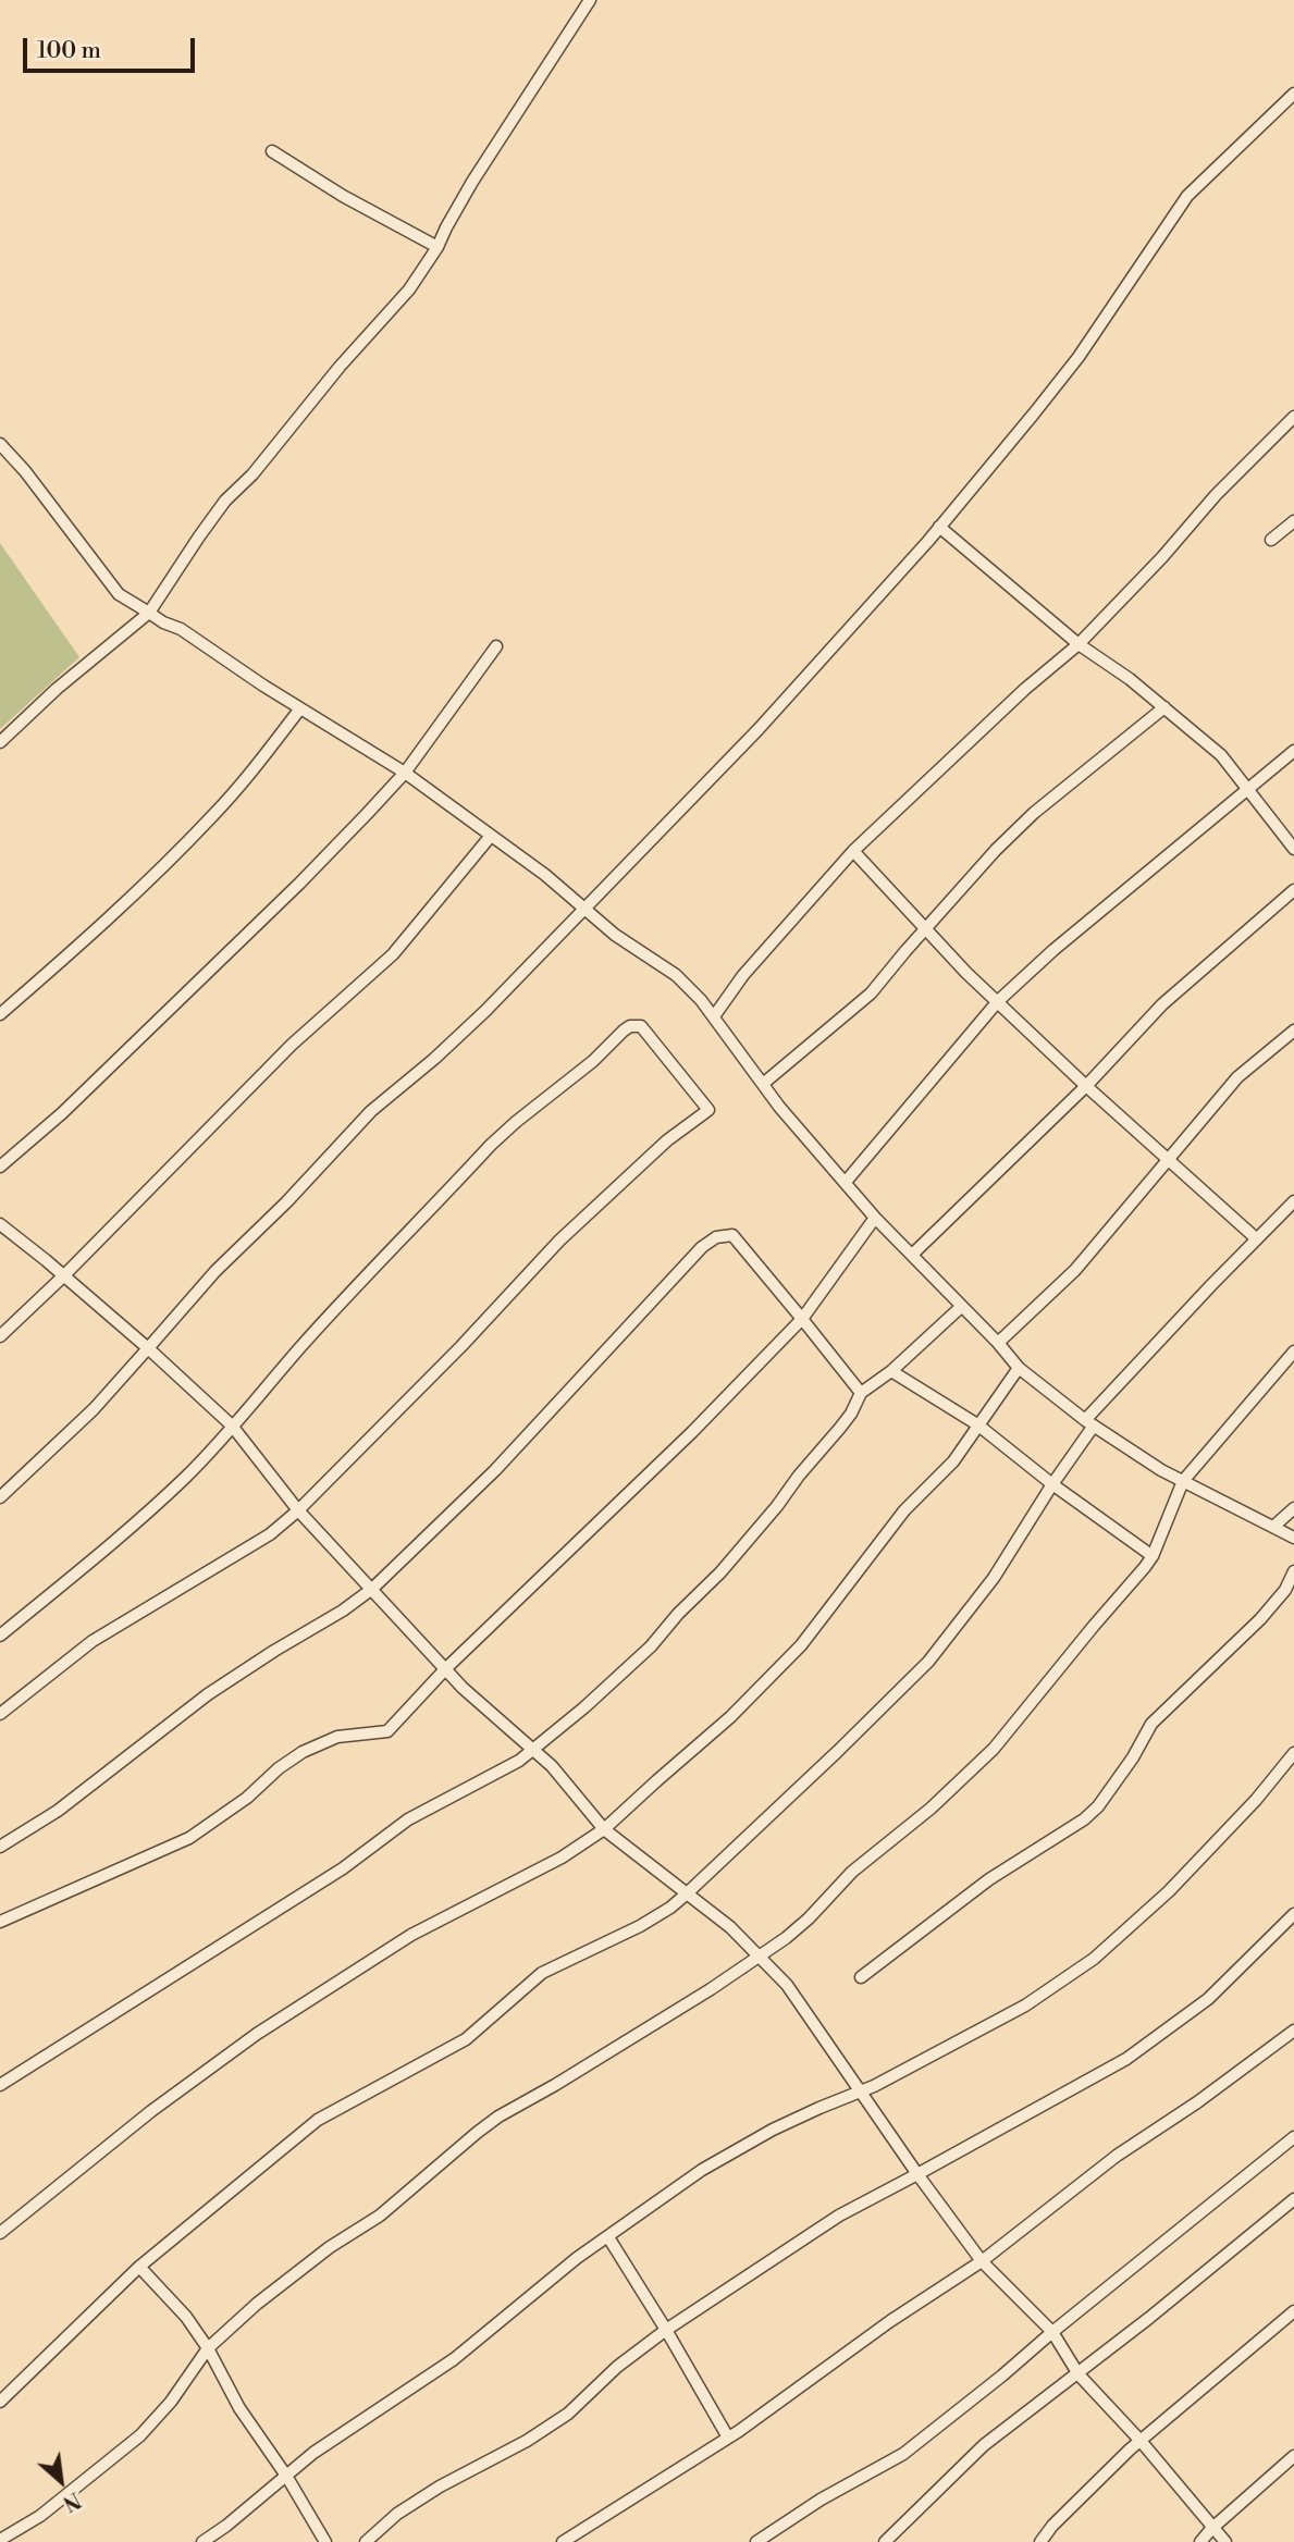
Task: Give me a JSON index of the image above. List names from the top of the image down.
{
  "scale_bar": "100 m",
  "north": "bottom right"
}
